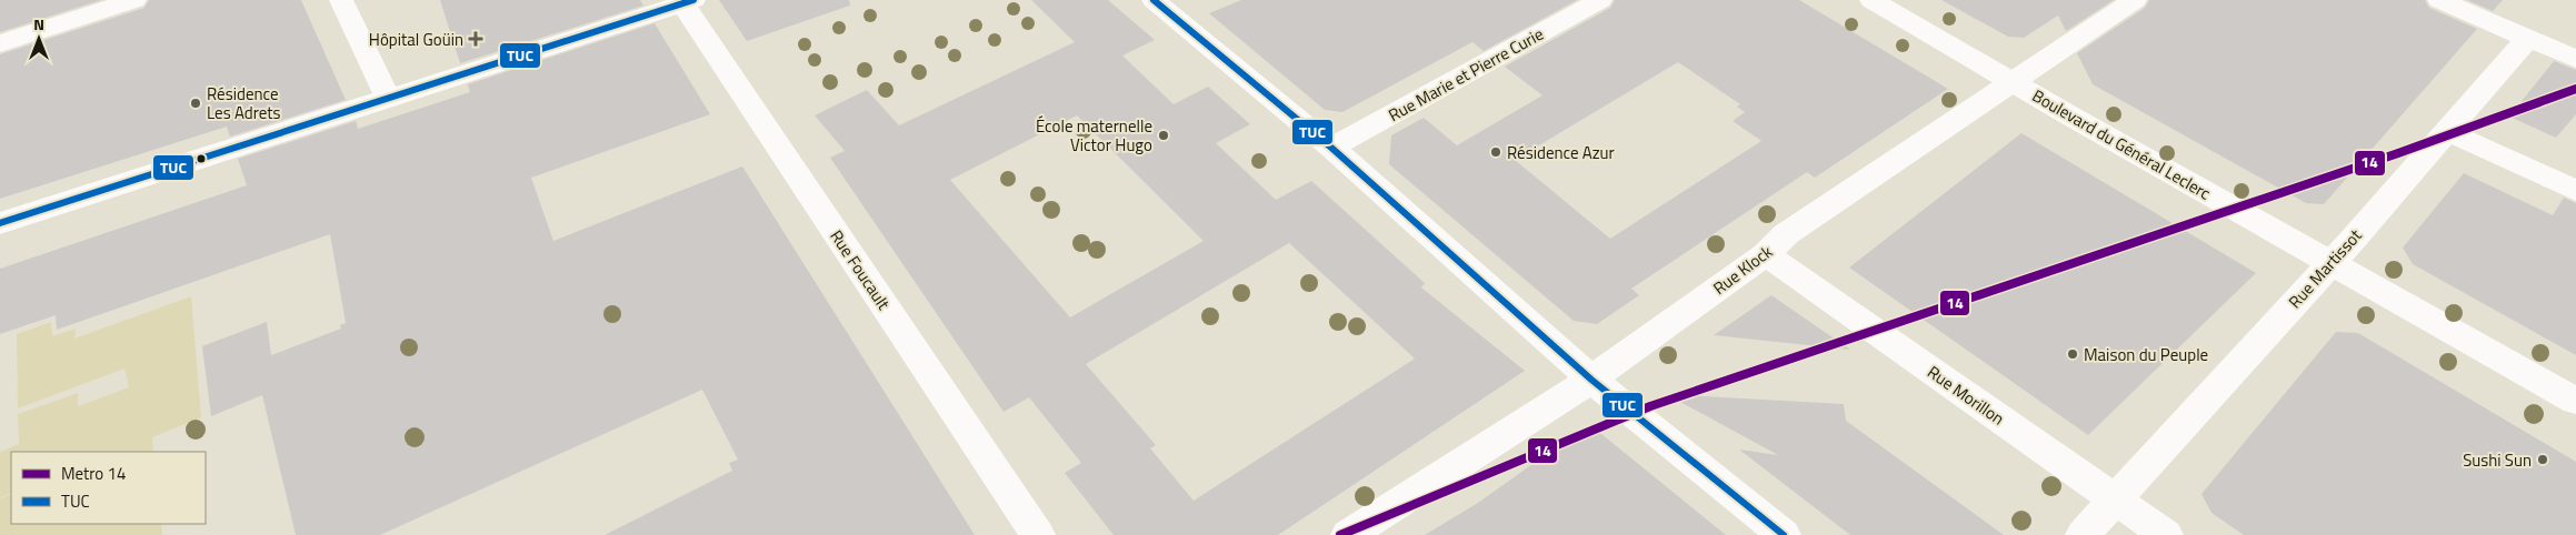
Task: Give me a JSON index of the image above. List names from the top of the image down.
{
  "streets": {
    "street": [
      "Rue Marie et Pierre Curie",
      "Boulevard du Général Leclerc",
      "Rue Martissot",
      "Rue Foucault",
      "Rue Klock",
      "Rue Morillon"
    ]
  },
  "crossings": [
    ["Boulevard du Général Leclerc", "Rue Martissot"],
    ["Boulevard du Général Leclerc", "Rue Klock"],
    ["Rue Martissot", "Rue Morillon"],
    ["Rue Klock", "Rue Morillon"]
  ],
  "places": {
    "health": ["Hôpital Goüin"],
    "other": [
      "Résidence Les Adrets",
      "École maternelle Victor Hugo",
      "Résidence Azur",
      "Maison du Peuple",
      "Sushi Sun"
    ]
  },
  "lines": ["transit line TUC", "metro line 14"],
  "legend": ["Metro 14", "TUC"],
  "north": "top"
}
